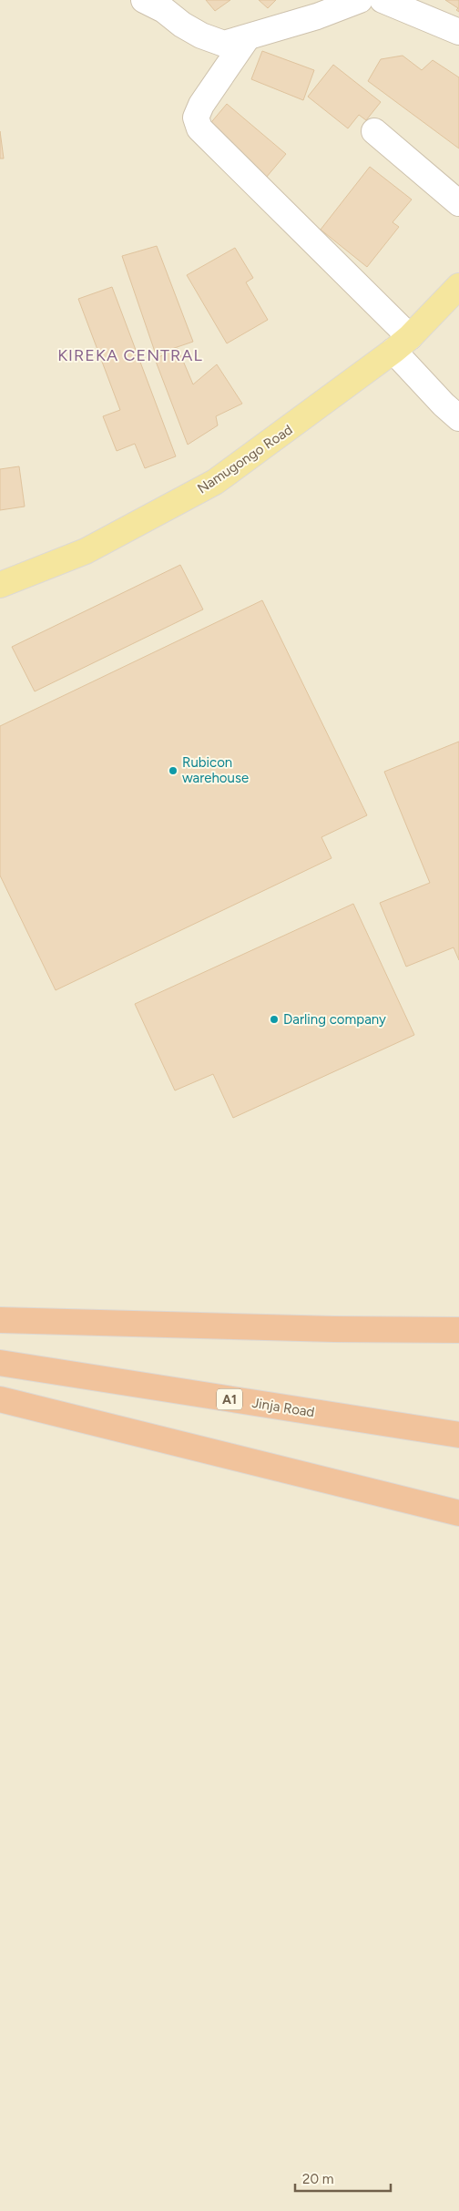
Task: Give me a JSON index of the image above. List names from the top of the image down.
{
  "streets": {
    "highway": ["A1", "Jinja Road"],
    "main road": ["Namugongo Road"]
  },
  "districts": ["KIREKA CENTRAL"],
  "places": ["Rubicon warehouse", "Darling company"],
  "scale_bar": "20 m"
}
